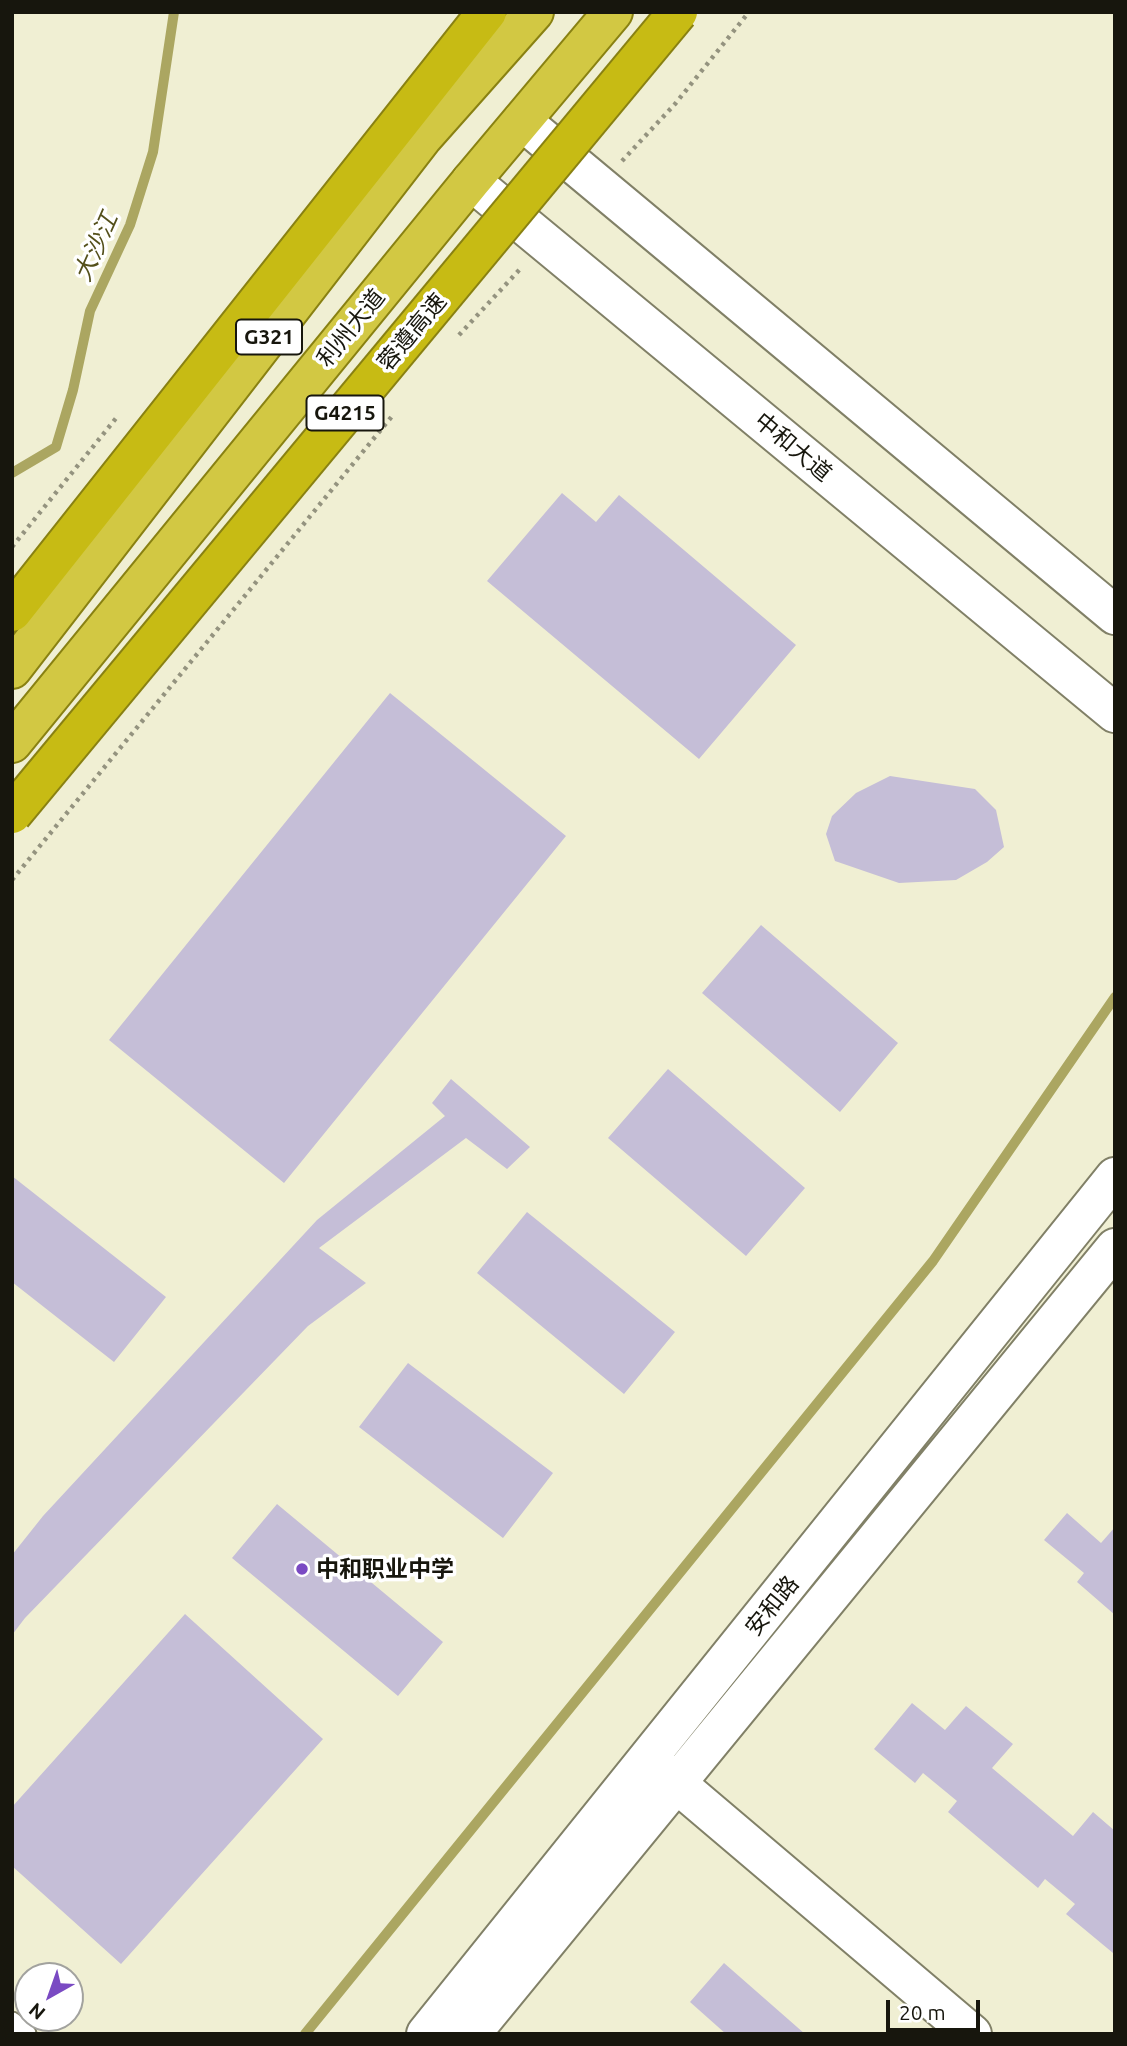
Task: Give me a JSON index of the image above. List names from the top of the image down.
{
  "streets": {
    "highway": [
      "利州大道",
      "蓉遵高速",
      "G321",
      "G4215"
    ],
    "street": ["中和大道", "安和路"]
  },
  "crossings": [
    ["利州大道", "中和大道"]
  ],
  "water": ["大沙江"],
  "places": ["中和职业中学"],
  "scale_bar": "20 m",
  "north": "bottom left"
}
